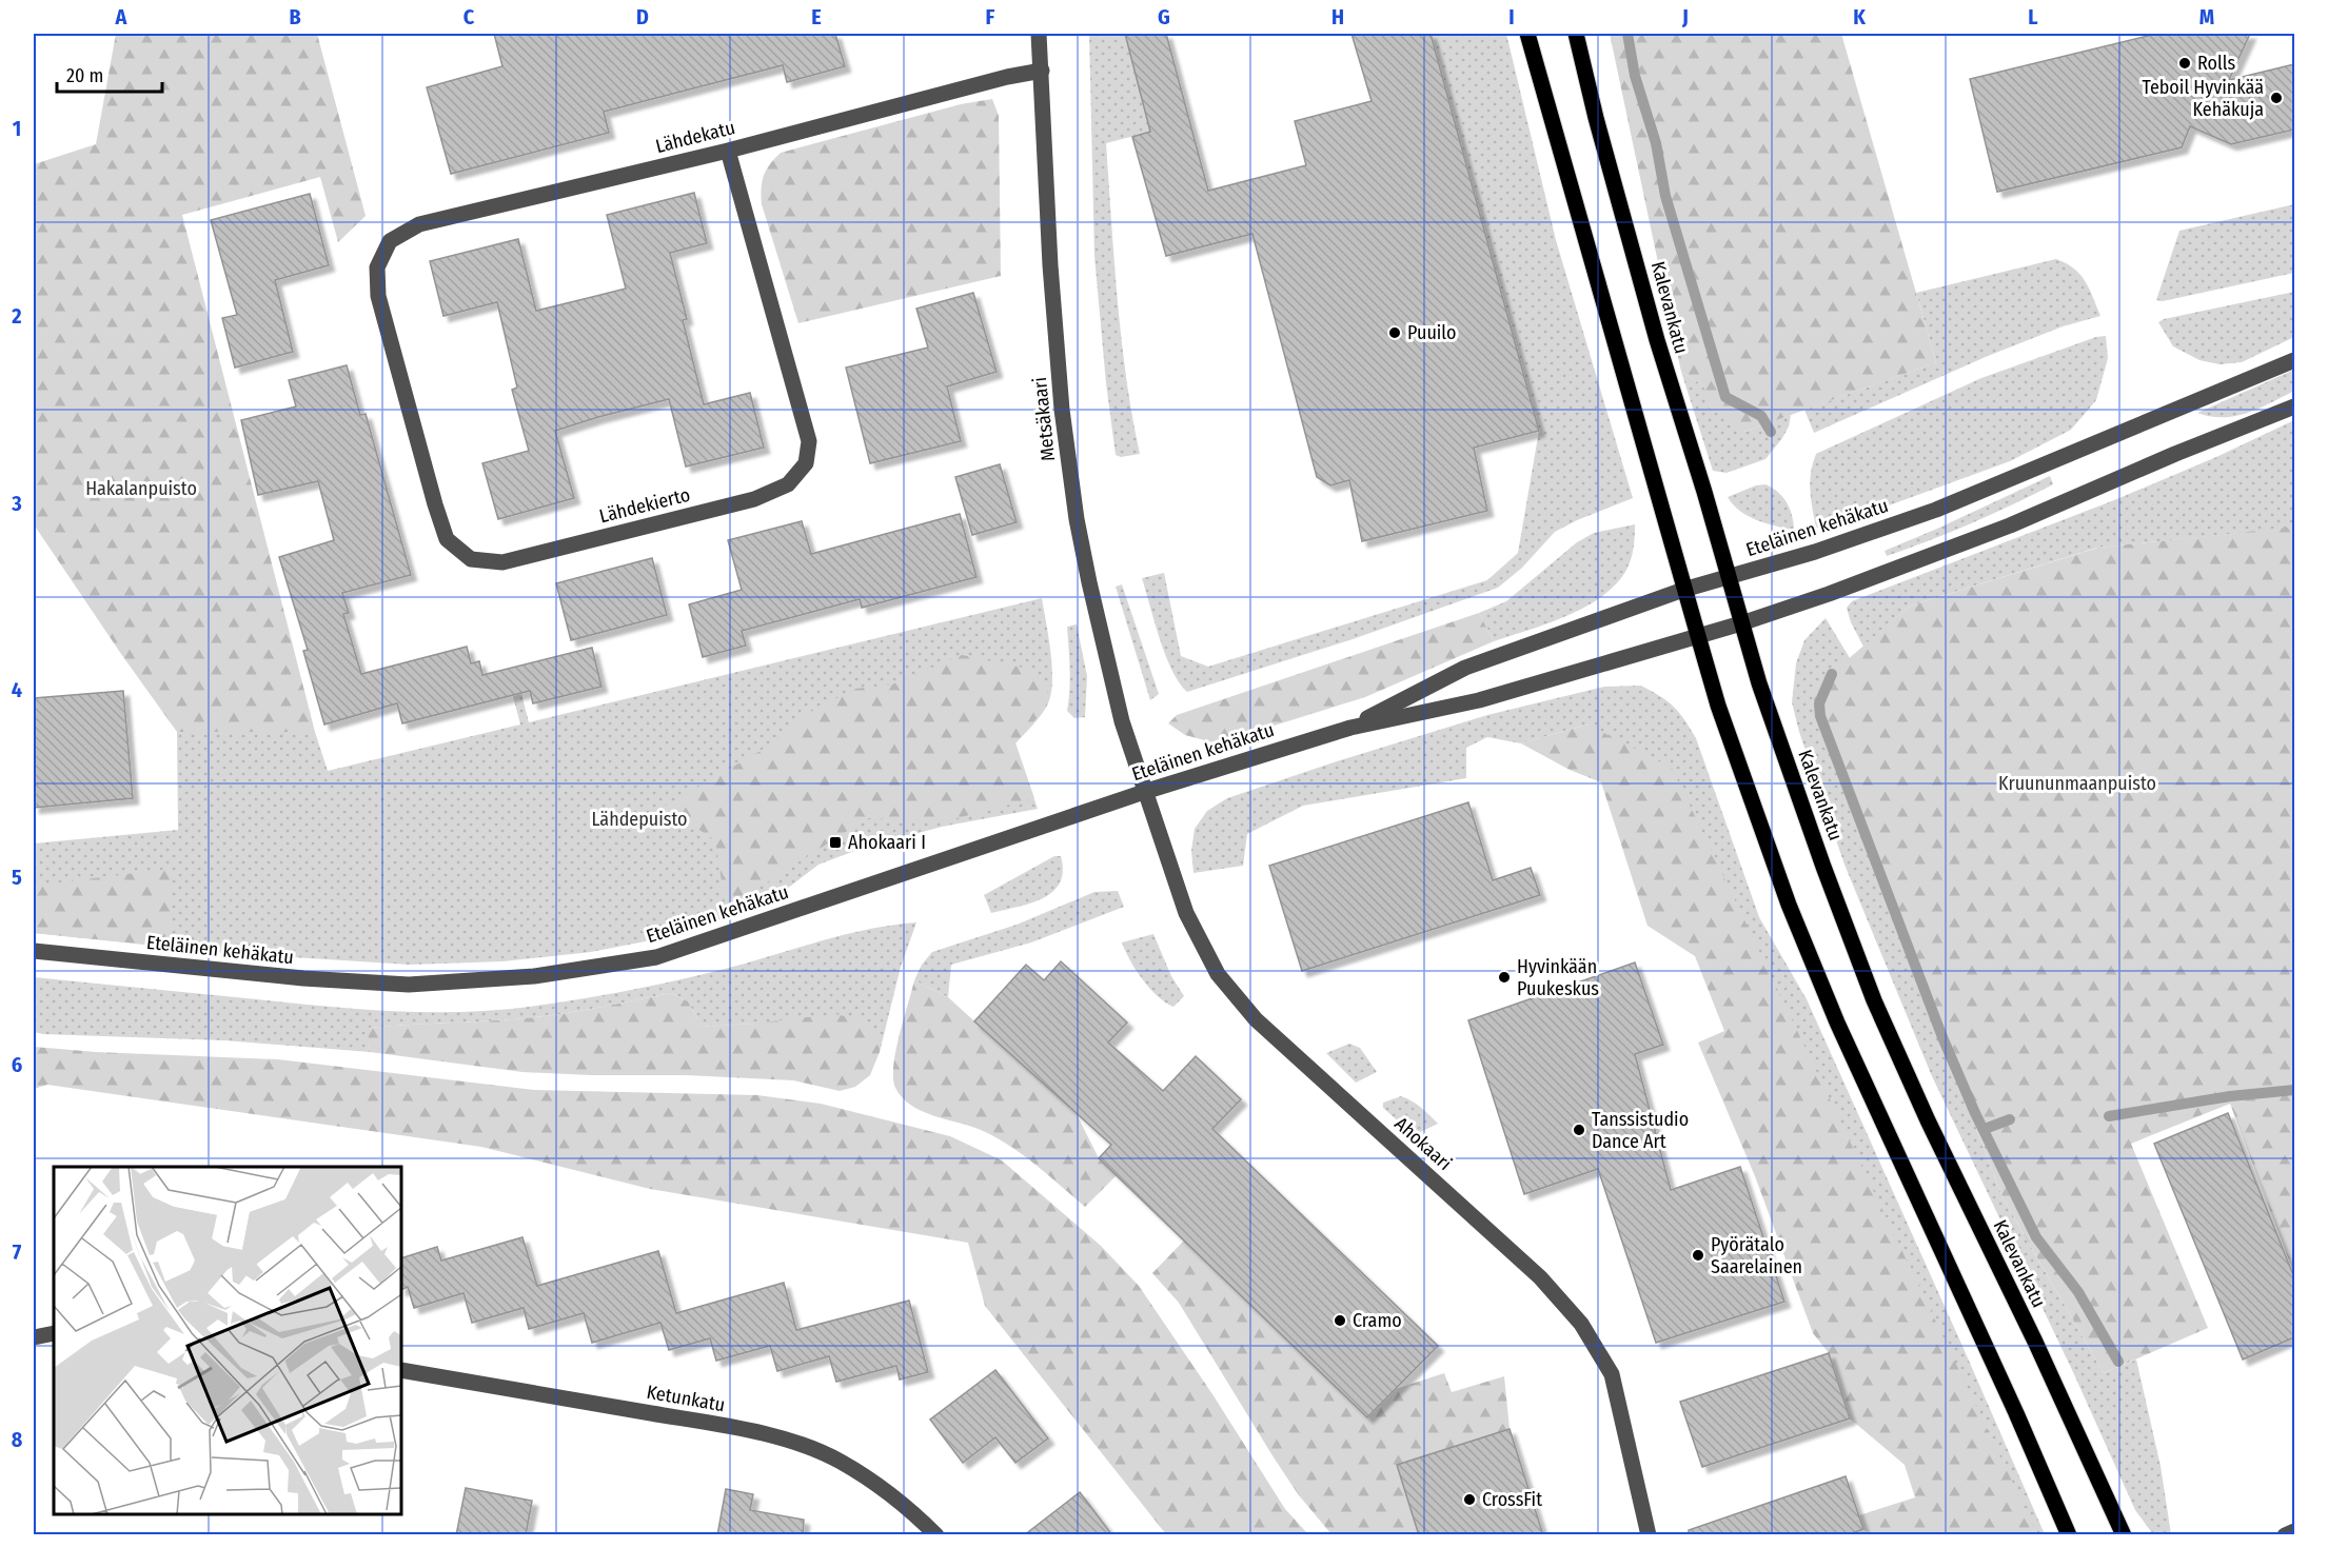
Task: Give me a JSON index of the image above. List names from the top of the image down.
{
  "streets": {
    "main road": ["Kalevankatu"],
    "street": [
      "Lähdekatu",
      "Metsäkaari",
      "Lähdekierto",
      "Eteläinen kehäkatu",
      "Ahokaari",
      "Ketunkatu"
    ]
  },
  "crossings": [
    ["Lähdekatu", "Metsäkaari"],
    ["Lähdekatu", "Lähdekierto"],
    ["Kalevankatu", "Eteläinen kehäkatu"],
    ["Metsäkaari", "Eteläinen kehäkatu"],
    ["Metsäkaari", "Ahokaari"],
    ["Eteläinen kehäkatu", "Ahokaari"]
  ],
  "parks": ["Hakalanpuisto", "Kruununmaanpuisto", "Lähdepuisto"],
  "places": {
    "other": [
      "Rolls",
      "Teboil Hyvinkää Kehäkuja",
      "Puuilo",
      "Hyvinkään Puukeskus",
      "Tanssistudio Dance Art",
      "Pyörätalo Saarelainen",
      "Cramo",
      "CrossFit"
    ],
    "transit": ["Ahokaari I"]
  },
  "scale_bar": "20 m",
  "grid": {
    "columns": [
      "A",
      "B",
      "C",
      "D",
      "E",
      "F",
      "G",
      "H",
      "I",
      "J",
      "K",
      "L",
      "M"
    ],
    "rows": [
      "1",
      "2",
      "3",
      "4",
      "5",
      "6",
      "7",
      "8"
    ]
  }
}
